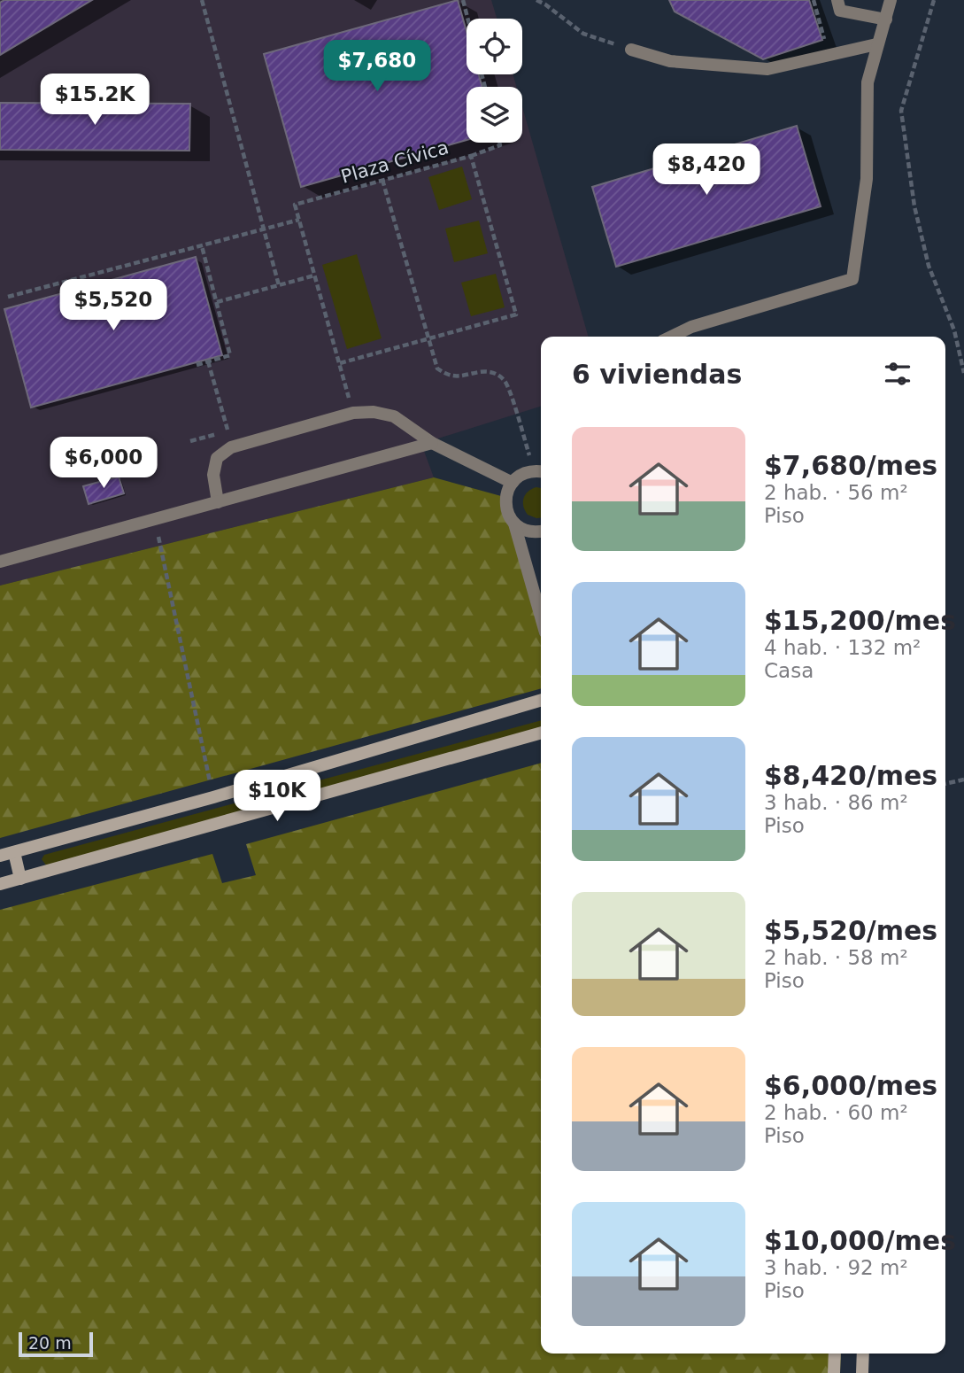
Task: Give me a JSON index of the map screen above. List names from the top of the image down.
{
  "streets": {
    "path": ["Plaza Cívica"]
  },
  "scale_bar": "20 m",
  "page": {
    "price": [
      "$7,680",
      "$15.2K",
      "$8,420",
      "$5,520",
      "$6,000",
      "$10K"
    ],
    "heading": "6 viviendas",
    "list": [
      {
        "name": "$7,680/mes",
        "note": "2 hab. · 56 m² · Piso"
      },
      {
        "name": "$15,200/mes",
        "note": "4 hab. · 132 m² · Casa"
      },
      {
        "name": "$8,420/mes",
        "note": "3 hab. · 86 m² · Piso"
      },
      {
        "name": "$5,520/mes",
        "note": "2 hab. · 58 m² · Piso"
      },
      {
        "name": "$6,000/mes",
        "note": "2 hab. · 60 m² · Piso"
      },
      {
        "name": "$10,000/mes",
        "note": "3 hab. · 92 m² · Piso"
      }
    ],
    "scale": "20 m"
  }
}
